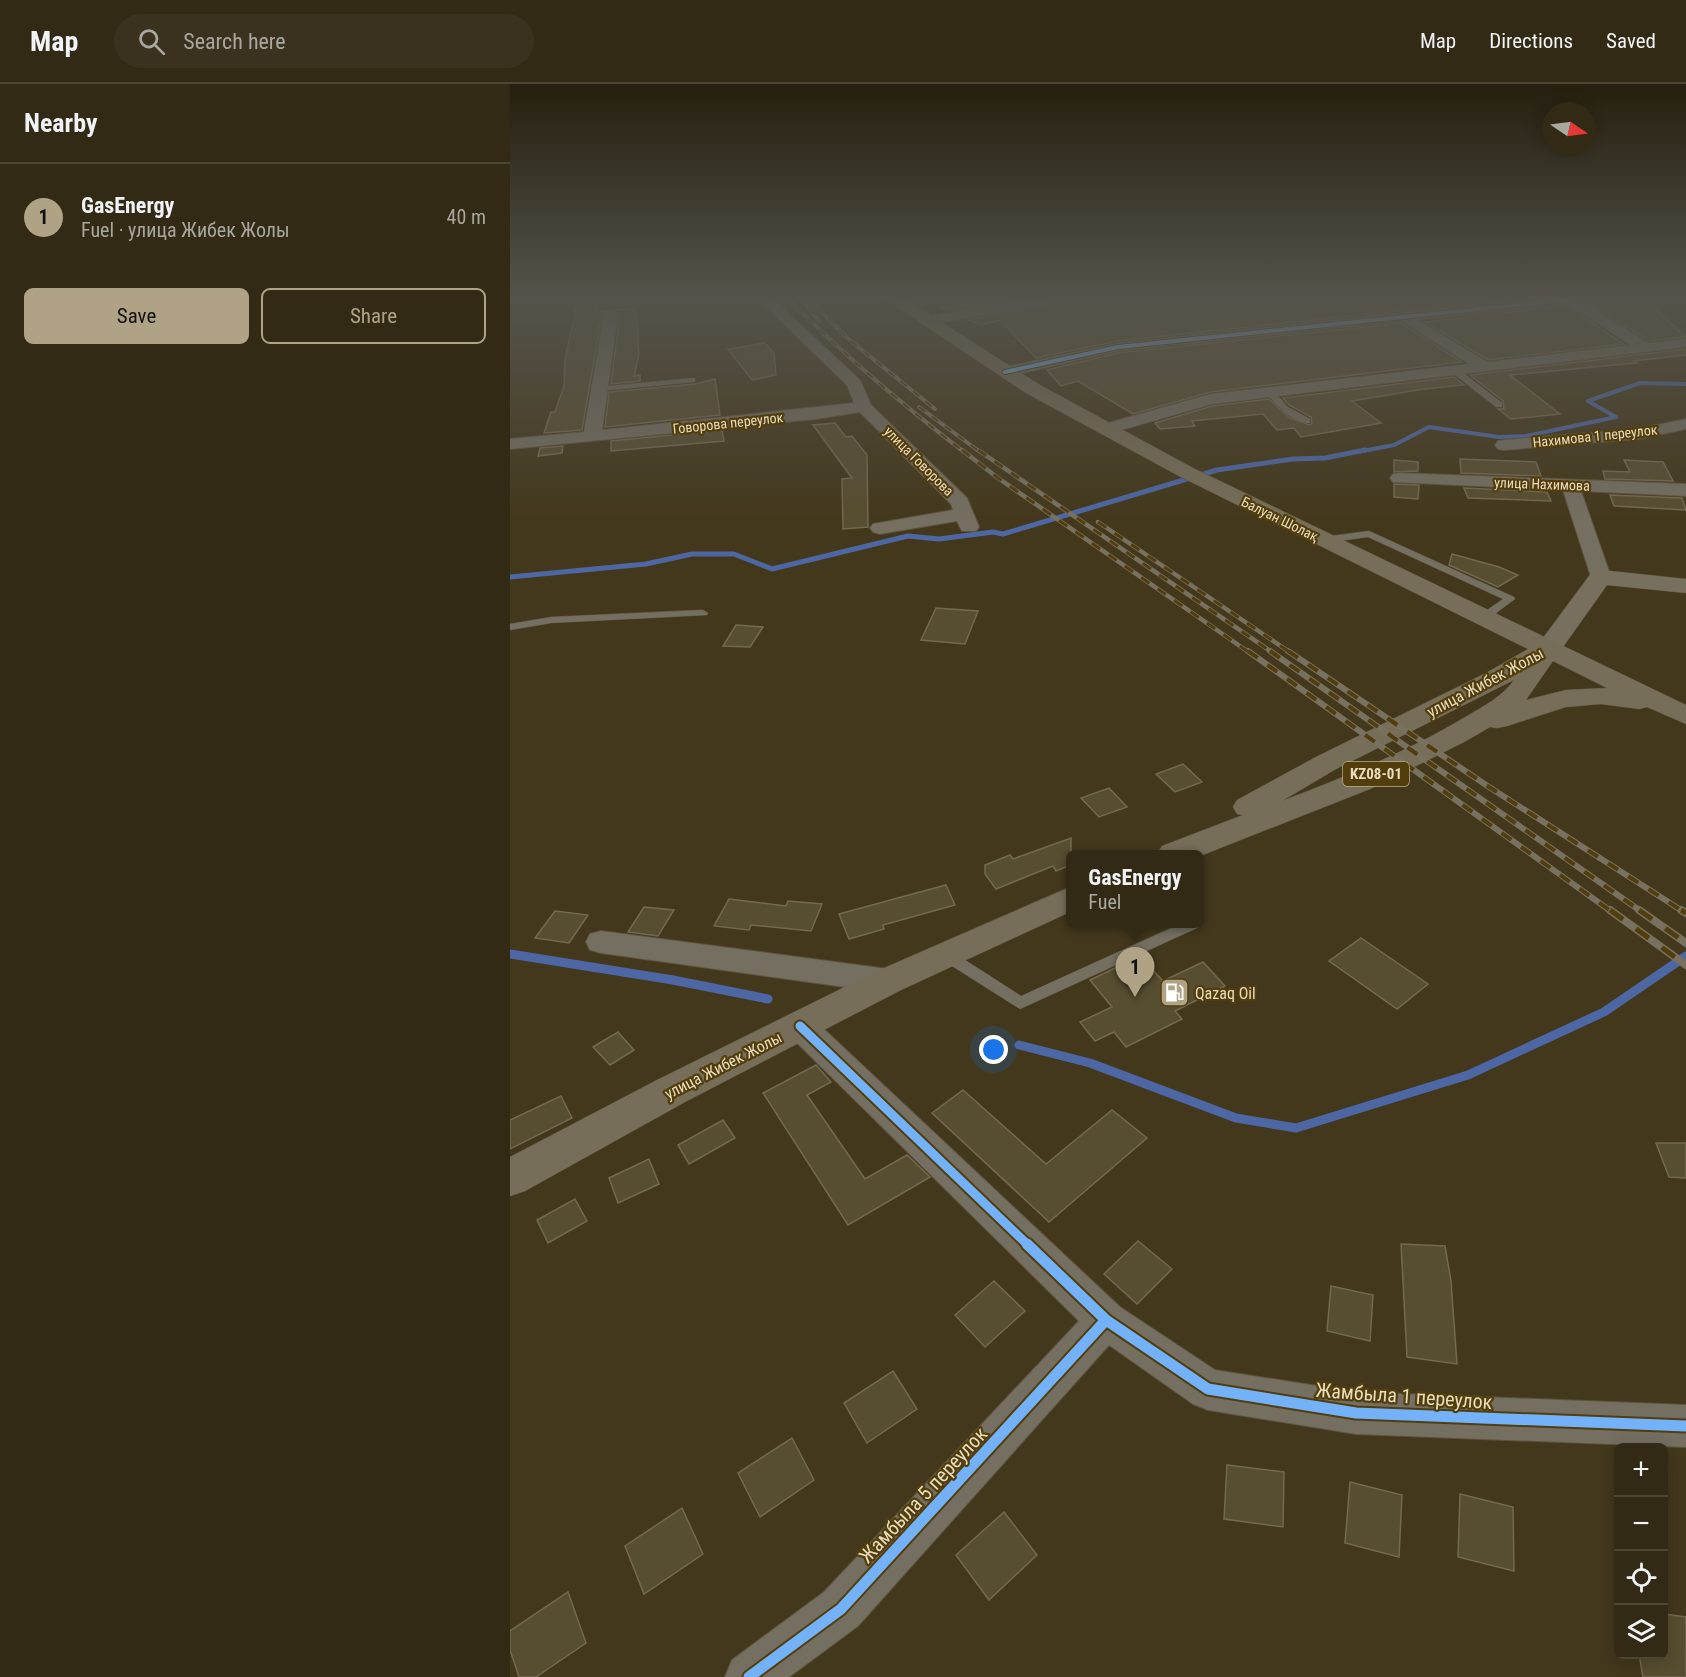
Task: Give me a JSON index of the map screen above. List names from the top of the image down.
{
  "streets": {
    "main road": ["Балуан Шолақ", "улица Жибек Жолы", "KZ08-01"],
    "street": [
      "Говорова переулок",
      "Нахимова 1 переулок",
      "улица Говорова",
      "улица Нахимова",
      "Жамбыла 1 переулок",
      "Жамбыла 5 переулок"
    ]
  },
  "crossings": [
    ["Говорова переулок", "улица Говорова"],
    ["Балуан Шолақ", "улица Жибек Жолы"],
    ["Балуан Шолақ", "KZ08-01"],
    ["улица Жибек Жолы", "KZ08-01"],
    ["улица Жибек Жолы", "Жамбыла 1 переулок"],
    ["Жамбыла 1 переулок", "Жамбыла 5 переулок"]
  ],
  "places": {
    "fuel station": ["Qazaq Oil"]
  },
  "north": "right",
  "page": {
    "header": "Map",
    "search": "Search here",
    "nav": ["Map", "Directions", "Saved"],
    "heading": "Nearby",
    "list": [
      {
        "mark": "1",
        "name": "GasEnergy",
        "note": "Fuel · улица Жибек Жолы",
        "value": "40 m"
      }
    ],
    "buttons": ["Save", "Share"],
    "popup": ["GasEnergy", "Fuel"],
    "pins": "1",
    "map_buttons": ["+", "−"]
  }
}
